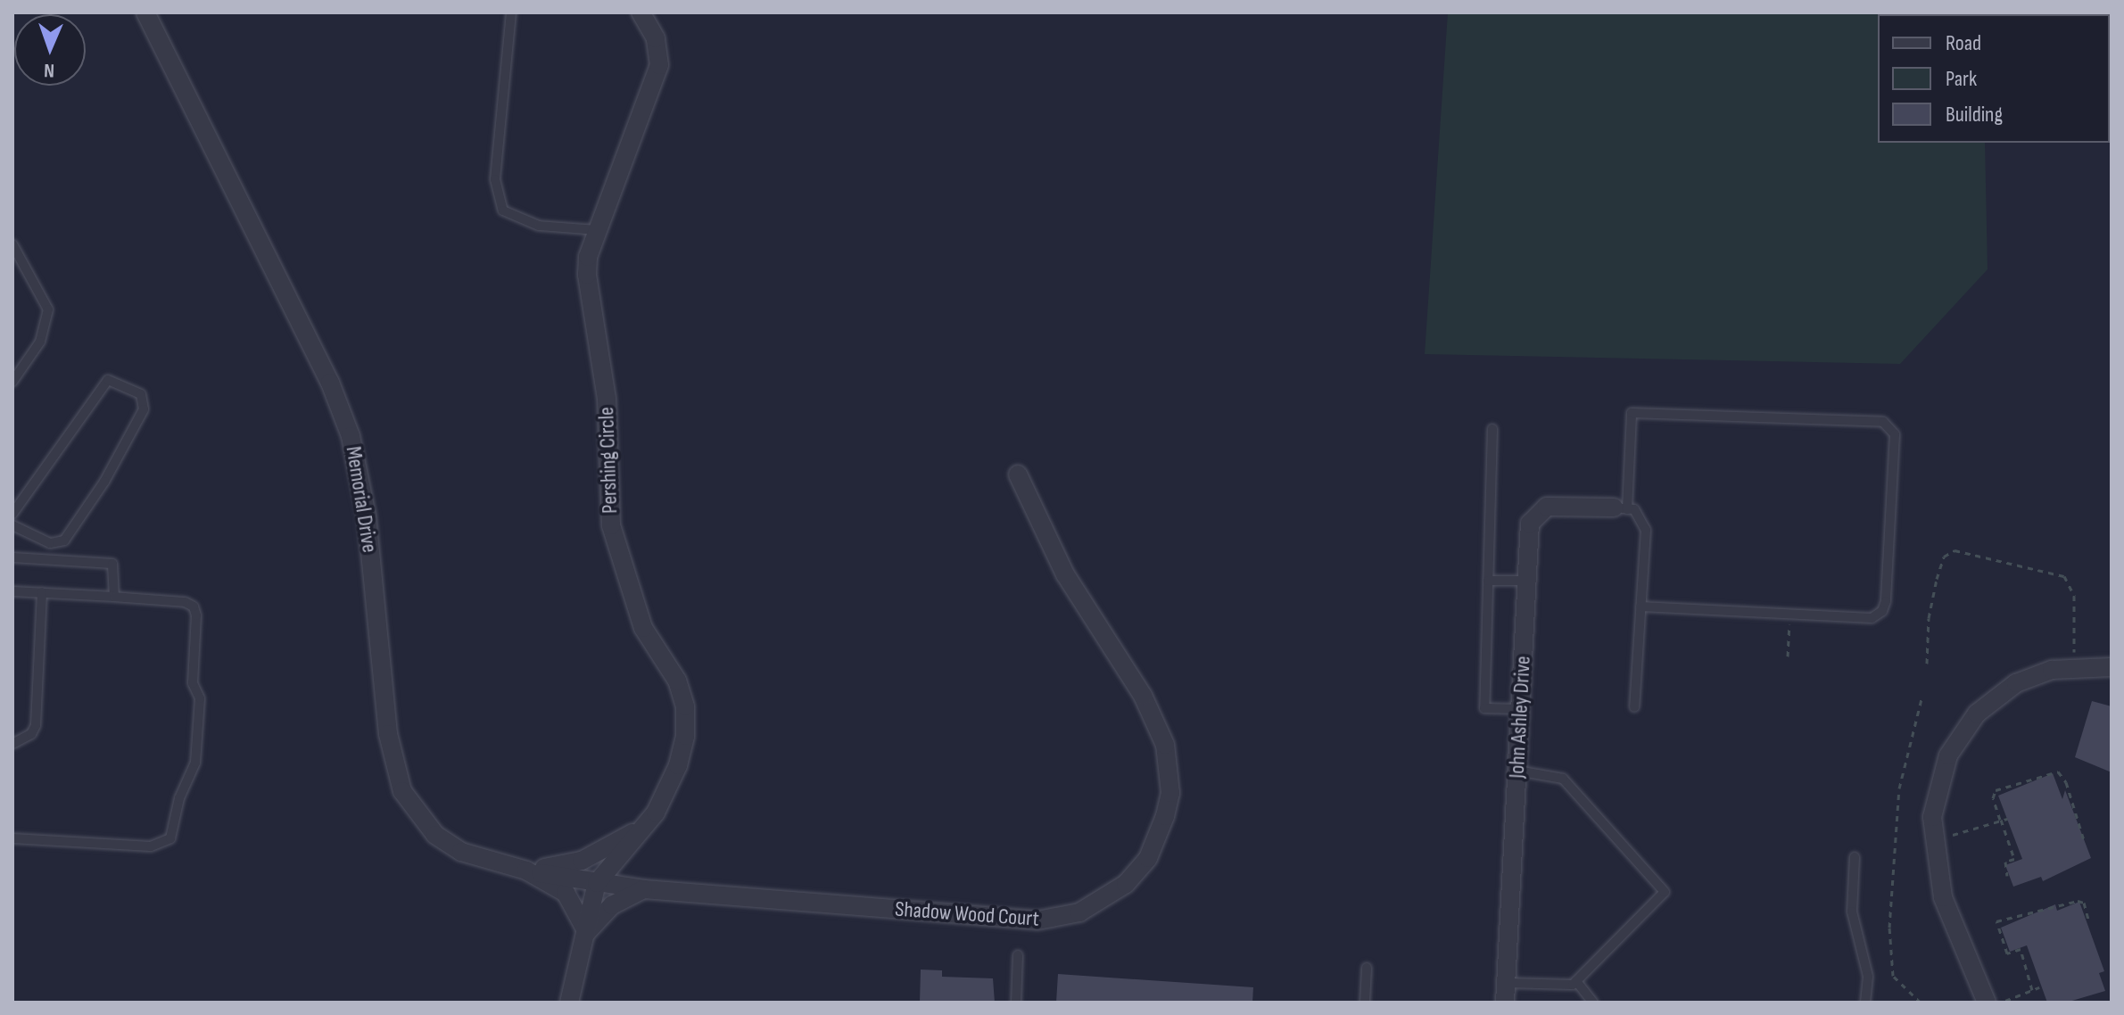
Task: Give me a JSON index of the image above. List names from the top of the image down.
{
  "streets": {
    "street": [
      "Pershing Circle",
      "Memorial Drive",
      "John Ashley Drive",
      "Shadow Wood Court"
    ]
  },
  "crossings": [
    ["Pershing Circle", "Memorial Drive"],
    ["Pershing Circle", "Shadow Wood Court"]
  ],
  "legend": ["Road", "Park", "Building"],
  "north": "bottom"
}
